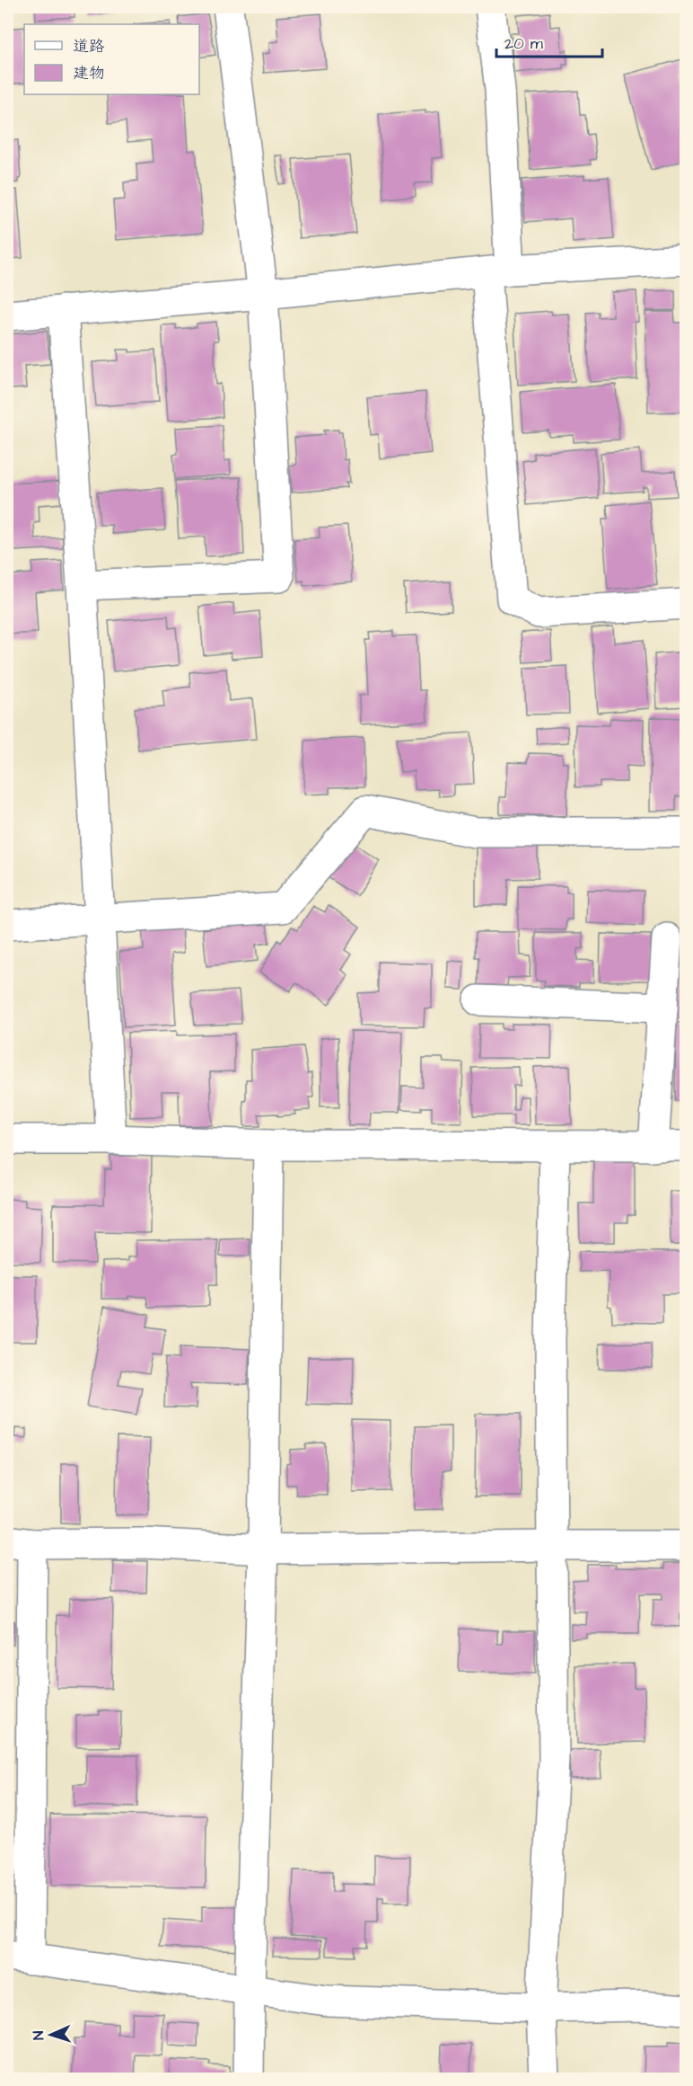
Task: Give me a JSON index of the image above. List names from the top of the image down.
{
  "legend": ["道路", "建物"],
  "scale_bar": "20 m",
  "north": "left"
}
